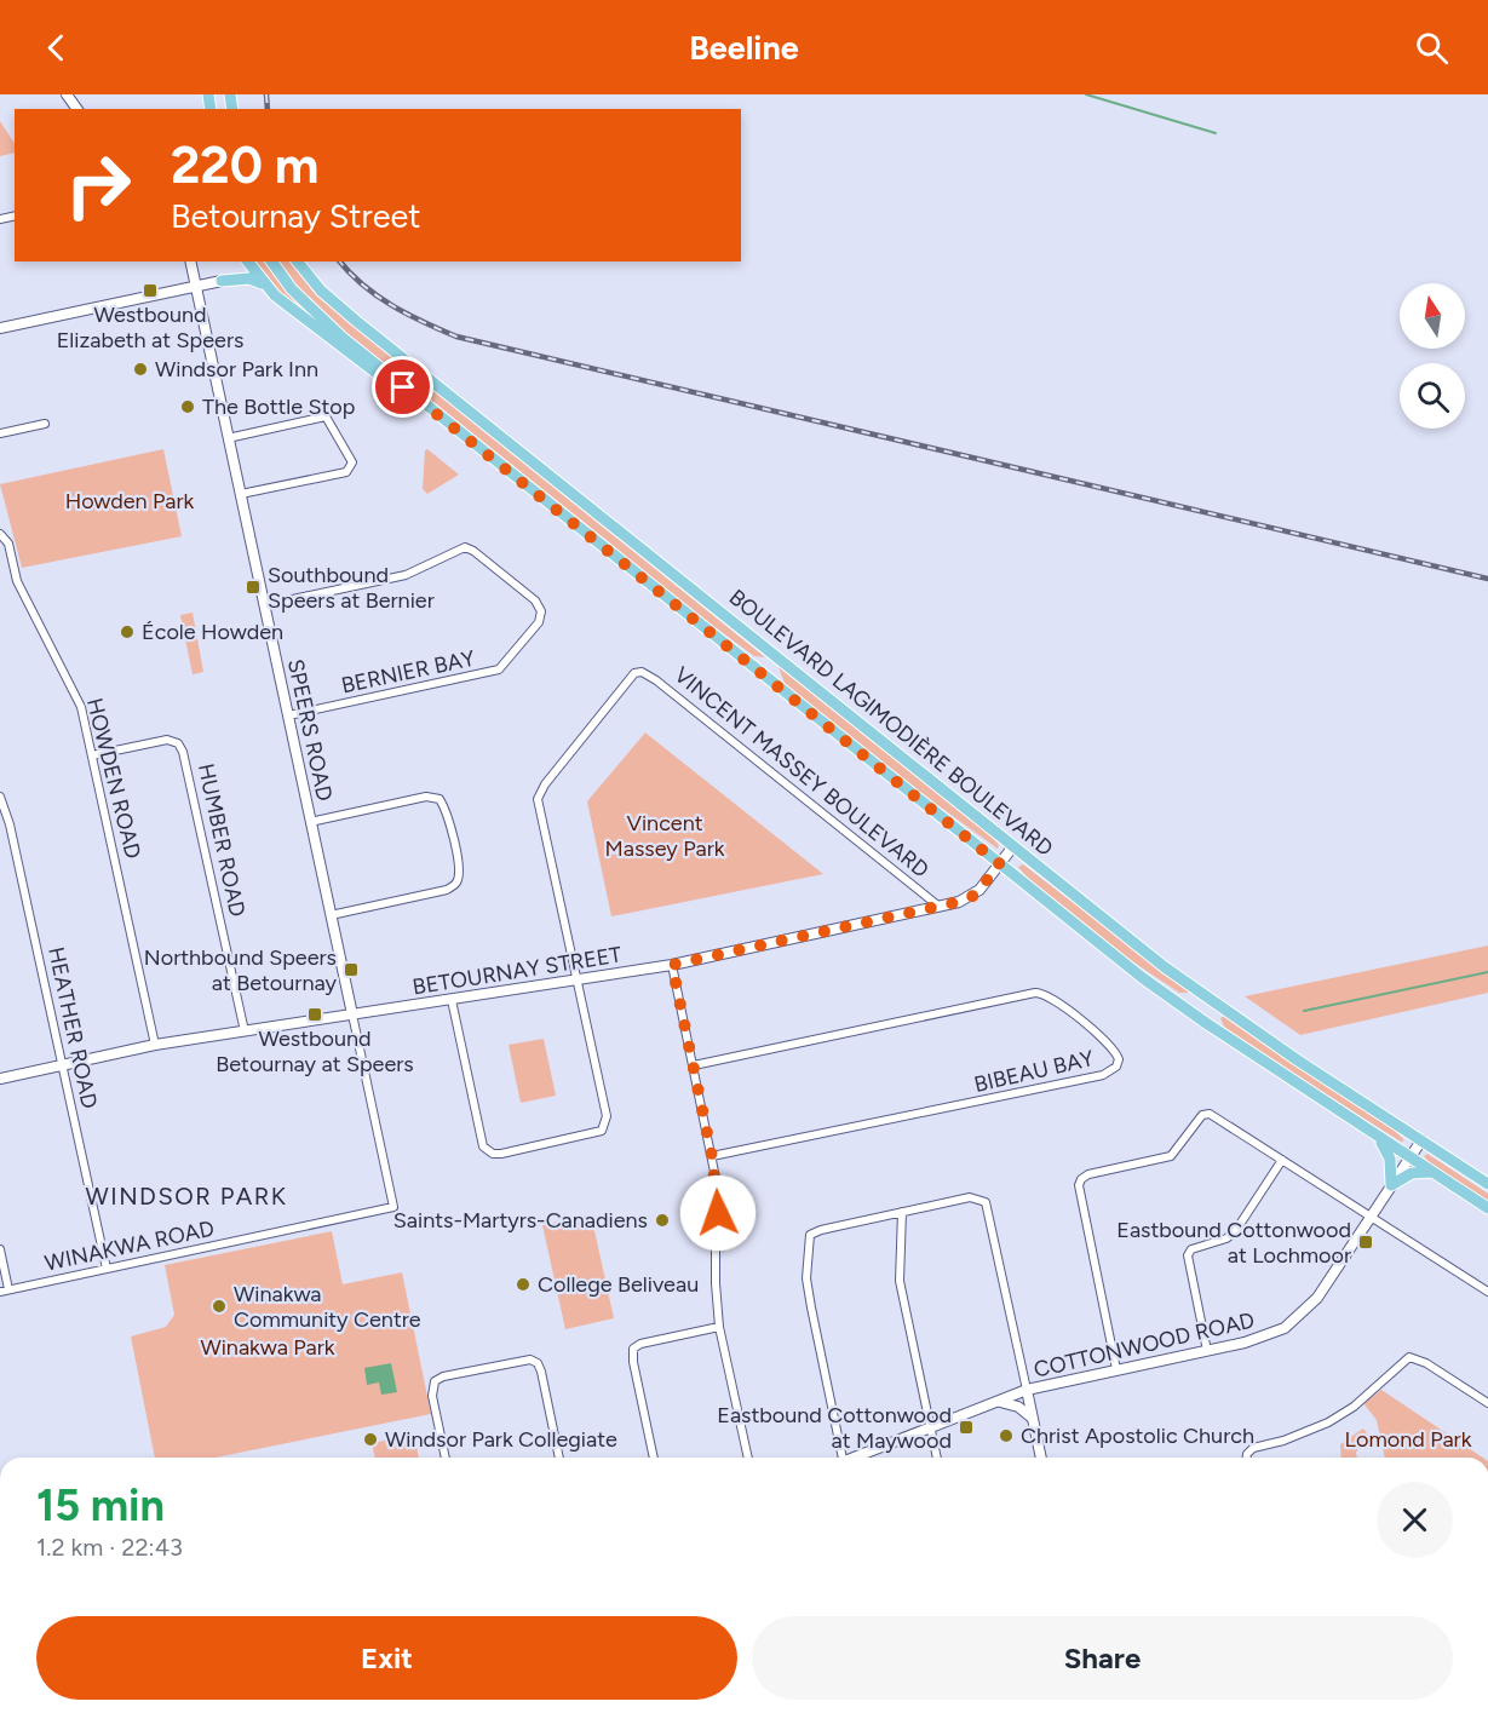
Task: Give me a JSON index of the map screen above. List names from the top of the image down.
{
  "streets": {
    "main road": ["BOULEVARD LAGIMODIÈRE BOULEVARD"],
    "street": [
      "BERNIER BAY",
      "SPEERS ROAD",
      "VINCENT MASSEY BOULEVARD",
      "HOWDEN ROAD",
      "HUMBER ROAD",
      "BETOURNAY STREET",
      "HEATHER ROAD",
      "BIBEAU BAY",
      "WINAKWA ROAD",
      "COTTONWOOD ROAD"
    ]
  },
  "crossings": [
    ["BERNIER BAY", "SPEERS ROAD"],
    ["BOULEVARD LAGIMODIÈRE BOULEVARD", "BETOURNAY STREET"],
    ["BOULEVARD LAGIMODIÈRE BOULEVARD", "COTTONWOOD ROAD"],
    ["SPEERS ROAD", "BETOURNAY STREET"],
    ["SPEERS ROAD", "WINAKWA ROAD"],
    ["VINCENT MASSEY BOULEVARD", "BETOURNAY STREET"],
    ["HOWDEN ROAD", "HUMBER ROAD"],
    ["HOWDEN ROAD", "BETOURNAY STREET"],
    ["HUMBER ROAD", "BETOURNAY STREET"],
    ["BETOURNAY STREET", "HEATHER ROAD"],
    ["HEATHER ROAD", "WINAKWA ROAD"]
  ],
  "districts": ["WINDSOR PARK"],
  "parks": [
    "Howden Park",
    "Vincent Massey Park",
    "Winakwa Park",
    "Lomond Park"
  ],
  "places": {
    "transit": [
      "Westbound Elizabeth at Speers",
      "Southbound Speers at Bernier",
      "Northbound Speers at Betournay",
      "Westbound Betournay at Speers",
      "Eastbound Cottonwood at Lochmoor",
      "Eastbound Cottonwood at Maywood"
    ],
    "other": [
      "Windsor Park Inn",
      "The Bottle Stop",
      "École Howden",
      "Saints-Martyrs-Canadiens",
      "College Beliveau",
      "Winakwa Community Centre",
      "Christ Apostolic Church",
      "Windsor Park Collegiate"
    ]
  },
  "north": "top",
  "page": {
    "header": "Beeline",
    "turn": ["220 m", "Betournay Street"],
    "heading": ["15 min", "1.2 km · 22:43"],
    "buttons": ["Exit", "Share"]
  }
}
